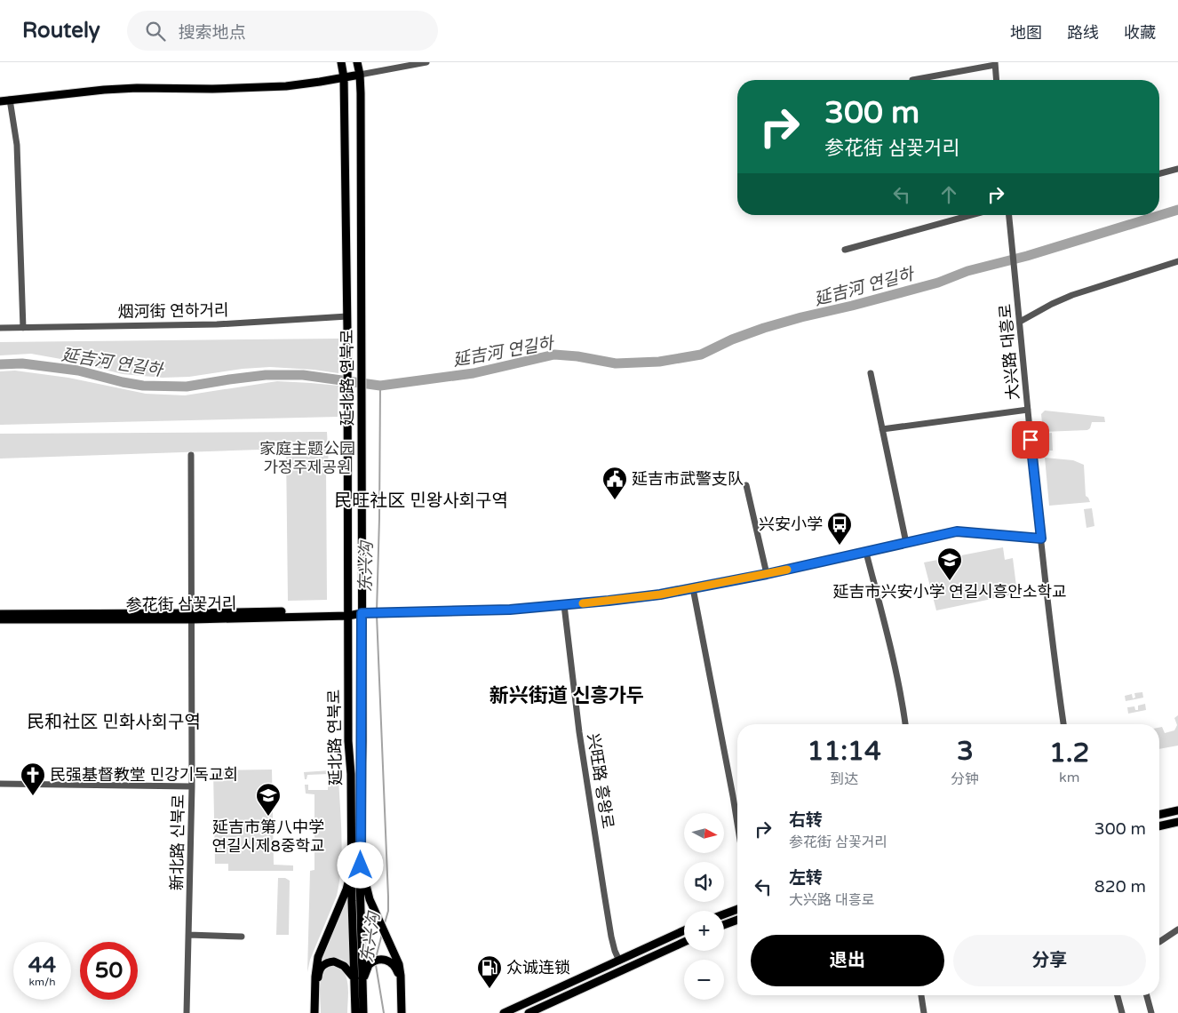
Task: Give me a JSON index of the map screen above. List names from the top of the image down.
{
  "streets": {
    "main road": ["延北路 연북로", "参花街 삼꽃거리"],
    "street": [
      "烟河街 연하거리",
      "大兴路 대흥로",
      "兴旺路 흥왕로",
      "新北路 신북로"
    ]
  },
  "crossings": [
    ["烟河街 연하거리", "延北路 연북로"],
    ["大兴路 대흥로", "参花街 삼꽃거리"],
    ["延北路 연북로", "参花街 삼꽃거리"],
    ["参花街 삼꽃거리", "兴旺路 흥왕로"],
    ["参花街 삼꽃거리", "新北路 신북로"]
  ],
  "districts": ["民旺社区 민왕사회구역", "新兴街道 신흥가두", "民和社区 민화사회구역"],
  "water": ["延吉河 연길하", "东兴沟"],
  "parks": ["家庭主题公园 가정주제공원"],
  "places": {
    "public building": ["延吉市武警支队"],
    "bus stop": ["兴安小学"],
    "school or university": ["延吉市兴安小学 연길시흥안소학교", "延吉市第八中学 연길시제8중학교"],
    "church": ["民强基督教堂 민강기독교회"],
    "fuel station": ["众诚连锁"]
  },
  "north": "right",
  "page": {
    "header": "Routely",
    "search": "搜索地点",
    "nav": ["地图", "路线", "收藏"],
    "turn": ["300 m", "参花街 삼꽃거리"],
    "eta": [
      "11:14",
      "到达",
      "3",
      "分钟",
      "1.2",
      "km"
    ],
    "list": [
      {
        "name": "右转",
        "note": "参花街 삼꽃거리",
        "value": "300 m"
      },
      {
        "name": "左转",
        "note": "大兴路 대흥로",
        "value": "820 m"
      }
    ],
    "map_buttons": ["+", "−"],
    "buttons": ["退出", "分享"],
    "speed": "44 km/h",
    "limit": "50"
  }
}
